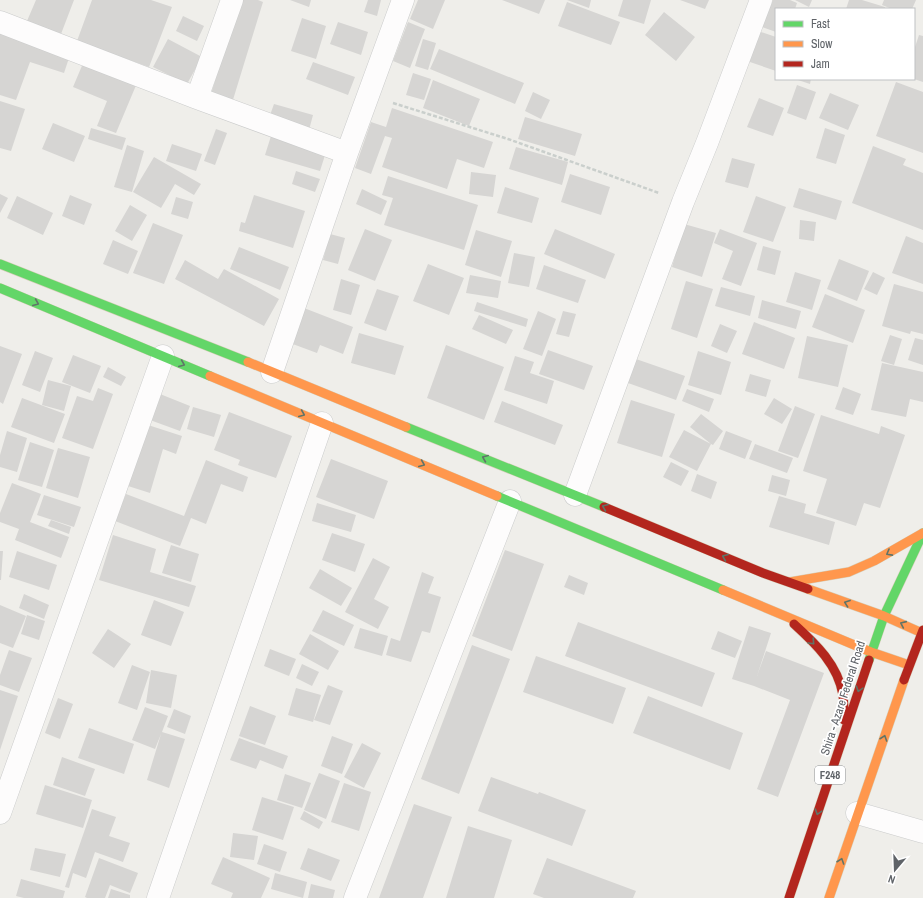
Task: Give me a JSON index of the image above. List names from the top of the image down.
{
  "streets": {
    "main road": ["Shira - Azare Federal Road", "F248"]
  },
  "legend": ["Fast", "Slow", "Jam"],
  "north": "bottom"
}
